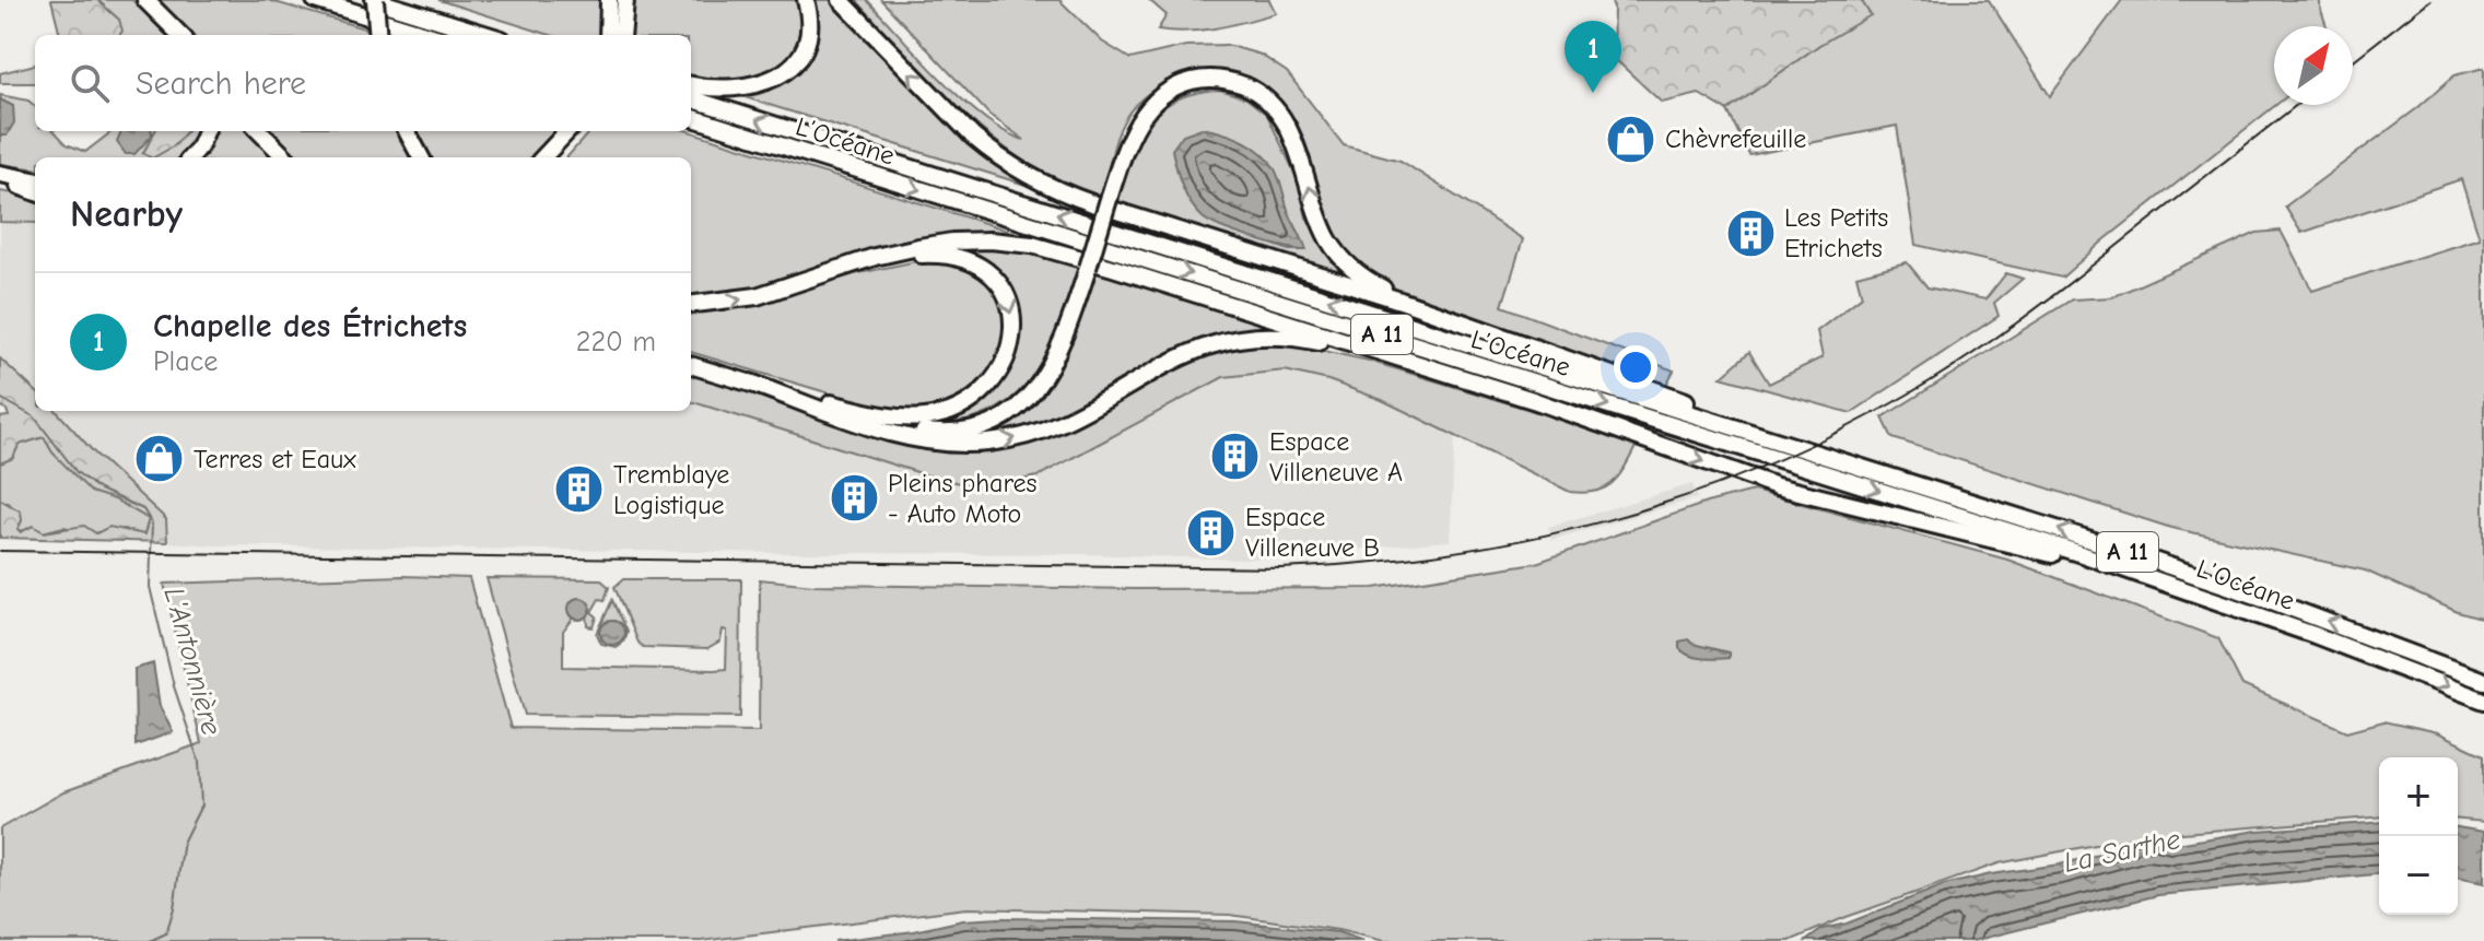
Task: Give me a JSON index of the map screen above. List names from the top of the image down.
{
  "streets": {
    "highway": ["L’Océane", "A 11"]
  },
  "water": ["L'Antonnière", "La Sarthe"],
  "places": {
    "shop": ["Chèvrefeuille", "Terres et Eaux"],
    "building": [
      "Les Petits Etrichets",
      "Espace Villeneuve A",
      "Tremblaye Logistique",
      "Pleins phares - Auto Moto",
      "Espace Villeneuve B"
    ]
  },
  "north": "top right",
  "page": {
    "pins": "1",
    "search": "Search here",
    "heading": "Nearby",
    "list": [
      {
        "mark": "1",
        "name": "Chapelle des Étrichets",
        "note": "Place",
        "value": "220 m"
      }
    ],
    "map_buttons": ["+", "−"]
  }
}
